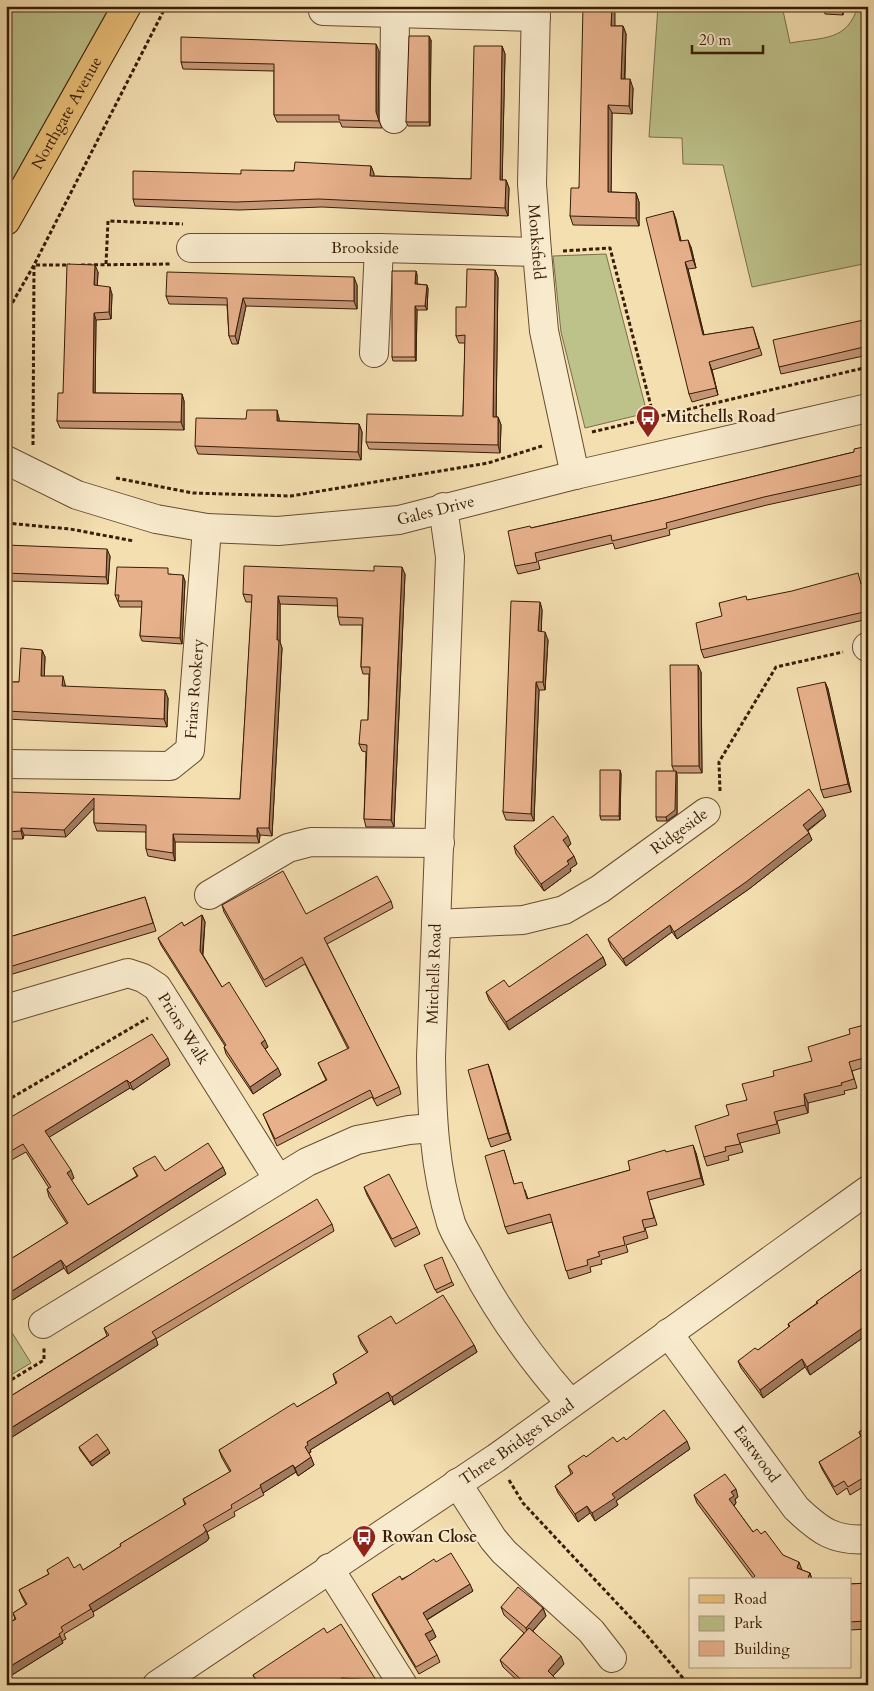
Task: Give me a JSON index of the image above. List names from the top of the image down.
{
  "streets": {
    "main road": ["Northgate Avenue"],
    "street": [
      "Monksfield",
      "Brookside",
      "Gales Drive",
      "Friars Rookery",
      "Ridgeside",
      "Mitchells Road",
      "Priors Walk",
      "Three Bridges Road",
      "Eastwood"
    ]
  },
  "crossings": [
    ["Monksfield", "Brookside"],
    ["Monksfield", "Gales Drive"],
    ["Gales Drive", "Friars Rookery"],
    ["Gales Drive", "Mitchells Road"],
    ["Ridgeside", "Mitchells Road"],
    ["Mitchells Road", "Three Bridges Road"],
    ["Three Bridges Road", "Eastwood"]
  ],
  "places": {
    "bus stop": ["Mitchells Road", "Rowan Close"]
  },
  "legend": ["Road", "Park", "Building"],
  "scale_bar": "20 m"
}
